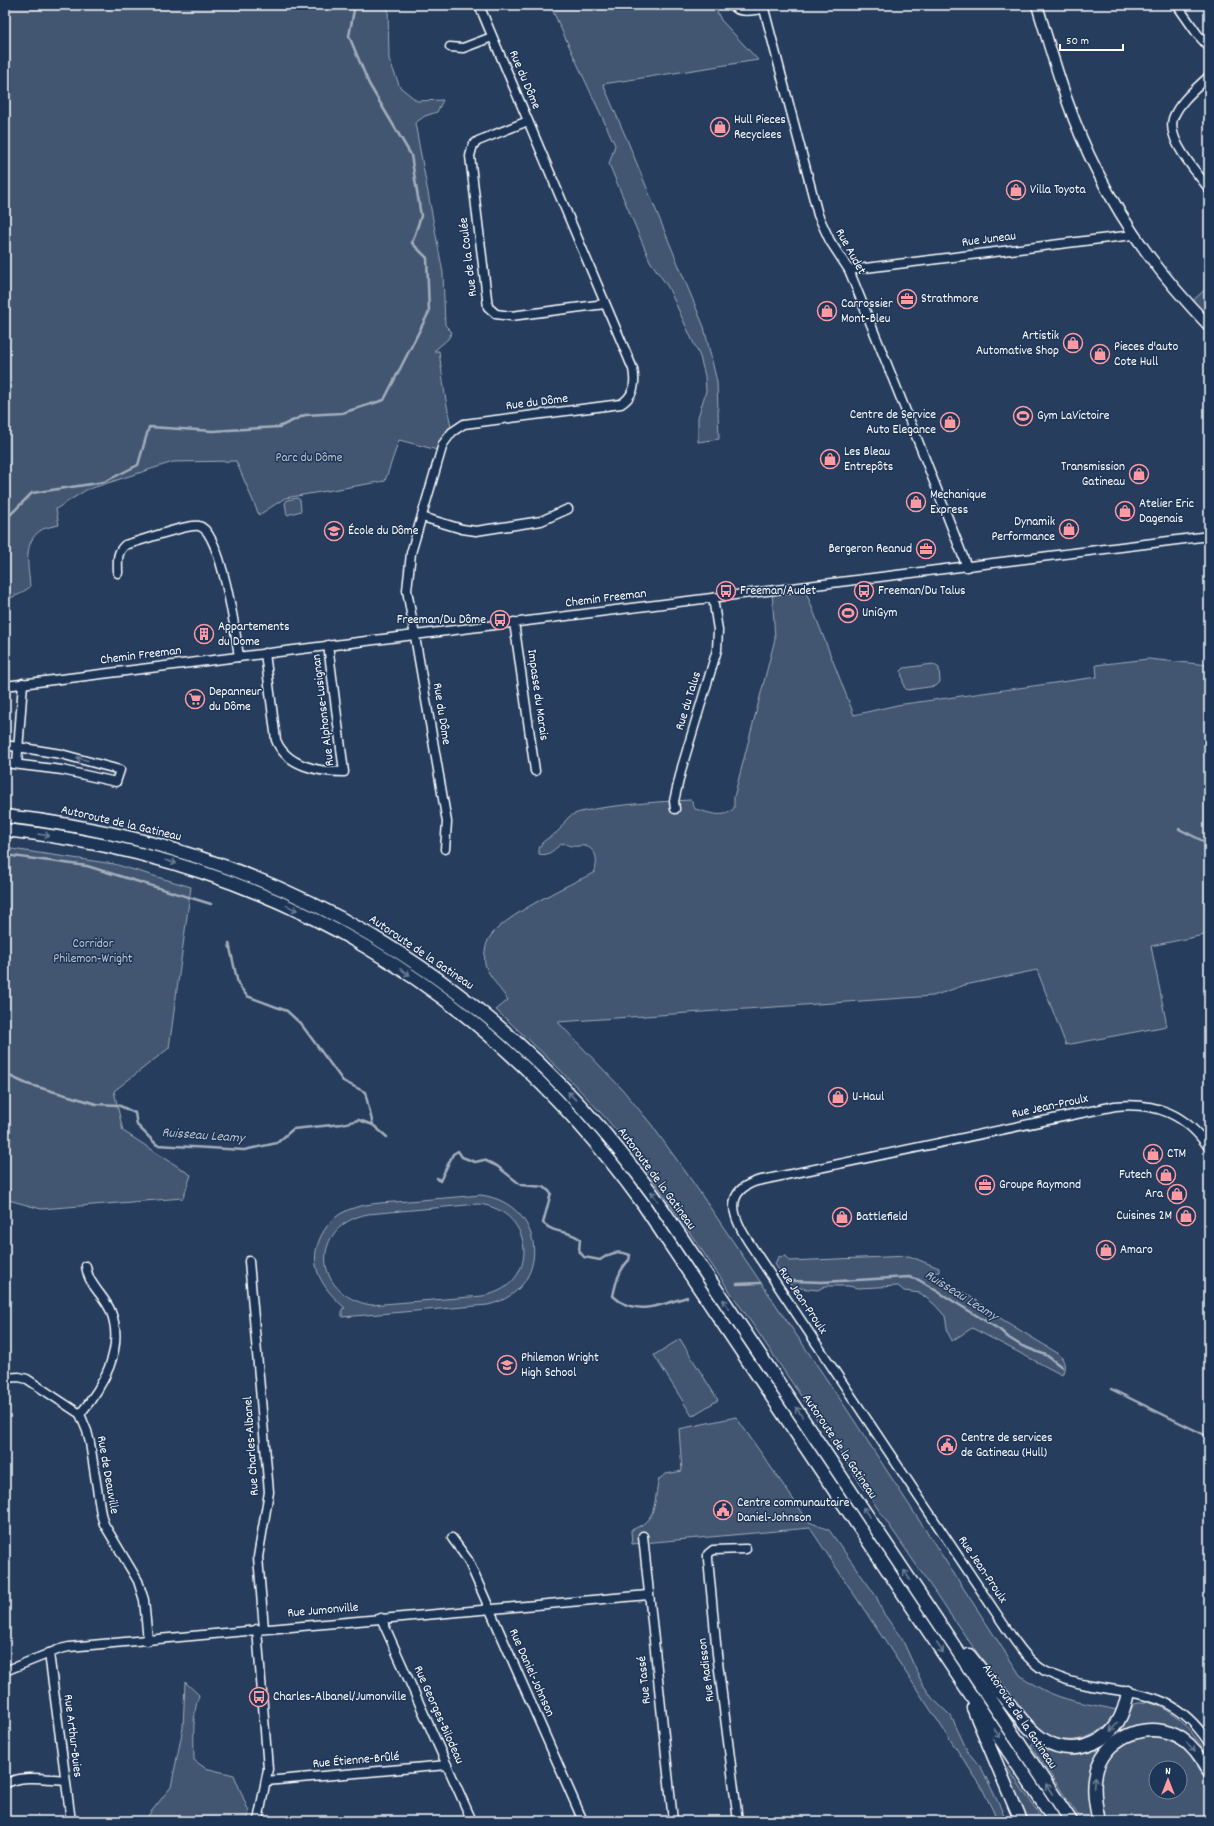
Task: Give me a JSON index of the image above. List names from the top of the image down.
{
  "streets": {
    "highway": ["Autoroute de la Gatineau"],
    "street": [
      "Rue du Dôme",
      "Rue Juneau",
      "Rue Audet",
      "Rue de la Coulée",
      "Chemin Freeman",
      "Impasse du Marais",
      "Rue du Talus",
      "Rue Alphonse-Lusignan",
      "Rue Jean-Proulx",
      "Rue Charles-Albanel",
      "Rue de Deauville",
      "Rue Jumonville",
      "Rue Radisson",
      "Rue Daniel-Johnson",
      "Rue Tassé",
      "Rue Georges-Bilodeau",
      "Rue Arthur-Buies",
      "Rue Étienne-Brûlé"
    ]
  },
  "crossings": [
    ["Rue du Dôme", "Rue de la Coulée"],
    ["Rue du Dôme", "Chemin Freeman"],
    ["Rue Juneau", "Rue Audet"],
    ["Rue Audet", "Chemin Freeman"],
    ["Chemin Freeman", "Impasse du Marais"],
    ["Chemin Freeman", "Rue du Talus"],
    ["Chemin Freeman", "Rue Alphonse-Lusignan"],
    ["Rue Charles-Albanel", "Rue Jumonville"],
    ["Rue Charles-Albanel", "Rue Étienne-Brûlé"],
    ["Rue de Deauville", "Rue Jumonville"],
    ["Rue Jumonville", "Rue Daniel-Johnson"],
    ["Rue Jumonville", "Rue Tassé"],
    ["Rue Jumonville", "Rue Georges-Bilodeau"],
    ["Rue Jumonville", "Rue Arthur-Buies"],
    ["Rue Georges-Bilodeau", "Rue Étienne-Brûlé"]
  ],
  "water": ["Ruisseau Leamy"],
  "parks": ["Parc du Dôme", "Corridor Philemon-Wright"],
  "places": {
    "shop": [
      "Hull Pieces Recyclees",
      "Villa Toyota",
      "Carrossier Mont-Bleu",
      "Artistik Automative Shop",
      "Pieces d'auto Cote Hull",
      "Centre de Service Auto Elegance",
      "Les Bleau Entrepôts",
      "Transmission Gatineau",
      "Mechanique Express",
      "Atelier Eric Dagenais",
      "Dynamik Performance",
      "U-Haul",
      "CTM",
      "Futech",
      "Ara",
      "Cuisines 2M",
      "Battlefield",
      "Amaro"
    ],
    "office": ["Strathmore", "Bergeron Reanud", "Groupe Raymond"],
    "sports": ["Gym LaVictoire", "UniGym"],
    "school or university": ["École du Dôme", "Philemon Wright High School"],
    "bus stop": [
      "Freeman/Audet",
      "Freeman/Du Talus",
      "Freeman/Du Dôme",
      "Charles-Albanel/Jumonville"
    ],
    "building": ["Appartements du Dome"],
    "supermarket": ["Depanneur du Dôme"],
    "public building": ["Centre de services de Gatineau (Hull)", "Centre communautaire Daniel-Johnson"]
  },
  "scale_bar": "50 m",
  "north": "top"
}
